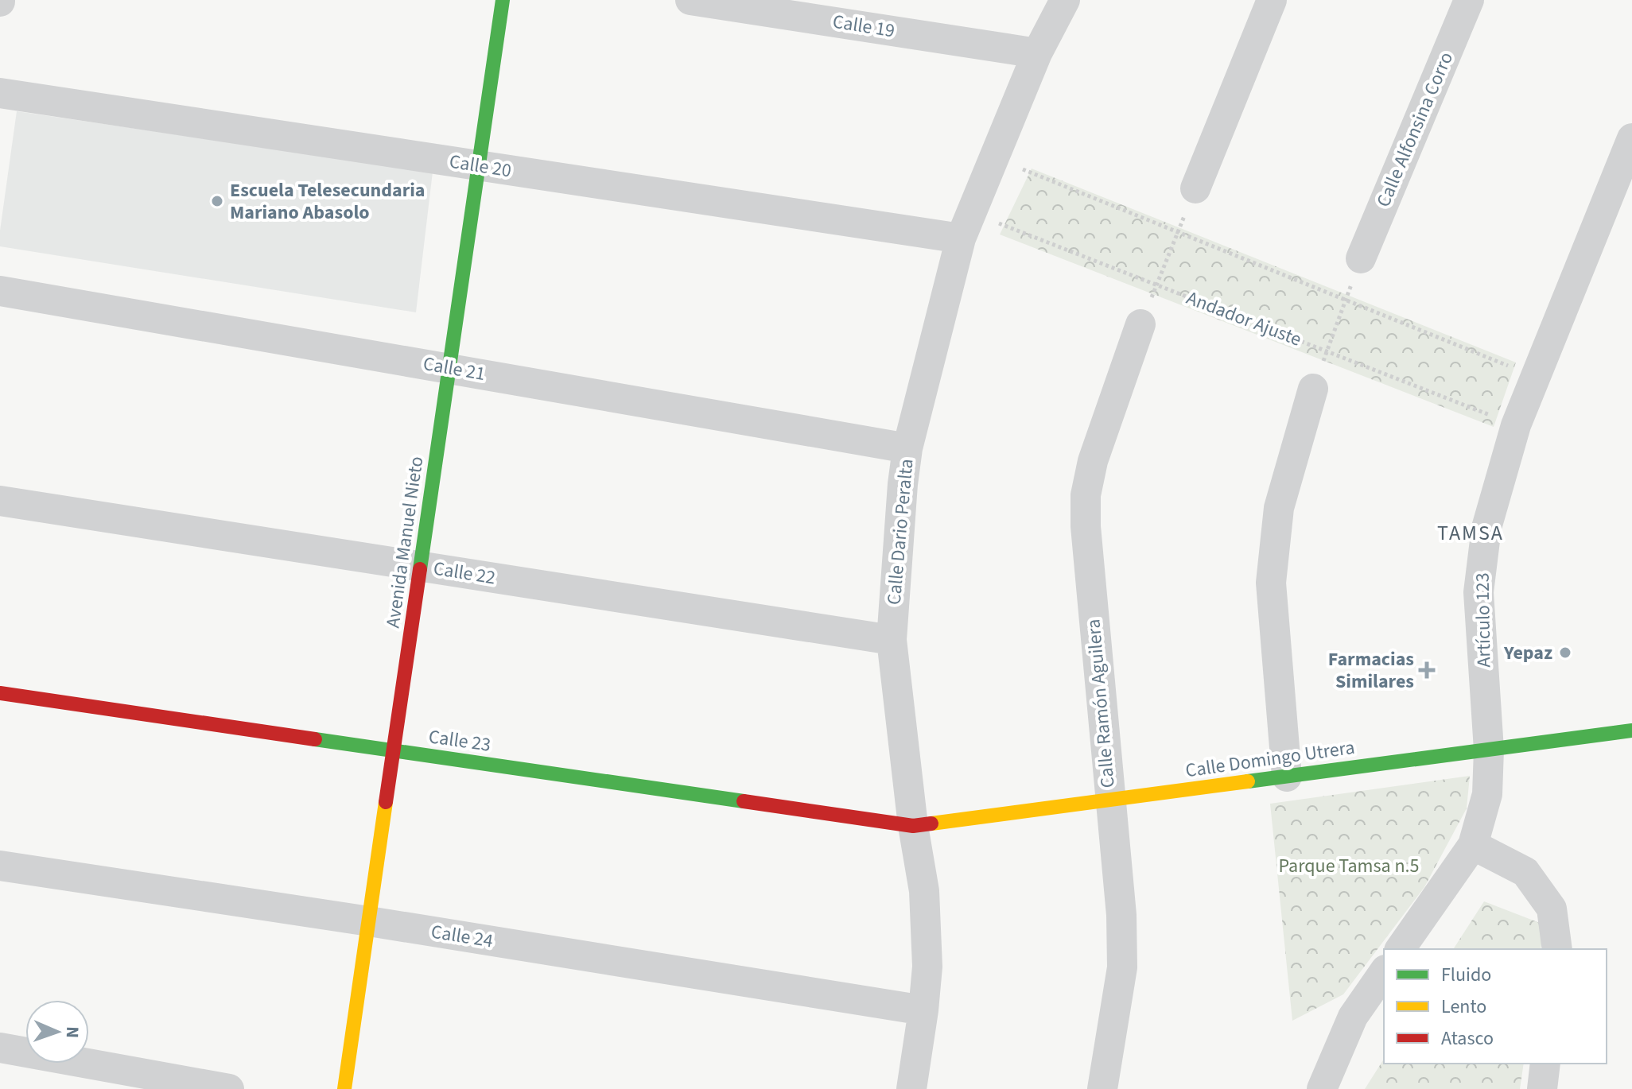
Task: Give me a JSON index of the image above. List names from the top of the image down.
{
  "streets": {
    "street": [
      "Calle 19",
      "Calle Alfonsina Corro",
      "Calle 20",
      "Calle 21",
      "Calle Dario Peralta",
      "Avenida Manuel Nieto",
      "Calle 22",
      "Artículo 123",
      "Calle Ramón Aguilera",
      "Calle 23",
      "Calle Domingo Utrera",
      "Calle 24"
    ],
    "path": ["Andador Ajuste"]
  },
  "crossings": [
    ["Calle 19", "Calle Dario Peralta"],
    ["Calle 20", "Andador Ajuste"],
    ["Calle 20", "Calle Dario Peralta"],
    ["Calle 20", "Avenida Manuel Nieto"],
    ["Andador Ajuste", "Calle Dario Peralta"],
    ["Andador Ajuste", "Artículo 123"],
    ["Calle 21", "Calle Dario Peralta"],
    ["Calle 21", "Avenida Manuel Nieto"],
    ["Calle Dario Peralta", "Calle 22"],
    ["Calle Dario Peralta", "Calle 23"],
    ["Calle Dario Peralta", "Calle Domingo Utrera"],
    ["Calle Dario Peralta", "Calle 24"],
    ["Avenida Manuel Nieto", "Calle 22"],
    ["Avenida Manuel Nieto", "Calle 23"],
    ["Avenida Manuel Nieto", "Calle 24"],
    ["Artículo 123", "Calle Domingo Utrera"],
    ["Calle Ramón Aguilera", "Calle Domingo Utrera"],
    ["Calle 23", "Calle Domingo Utrera"]
  ],
  "districts": ["TAMSA"],
  "parks": ["Parque Tamsa n.5"],
  "places": {
    "other": ["Escuela Telesecundaria Mariano Abasolo", "Yepaz"],
    "health": ["Farmacias Similares"]
  },
  "legend": ["Fluido", "Lento", "Atasco"],
  "north": "right"
}
